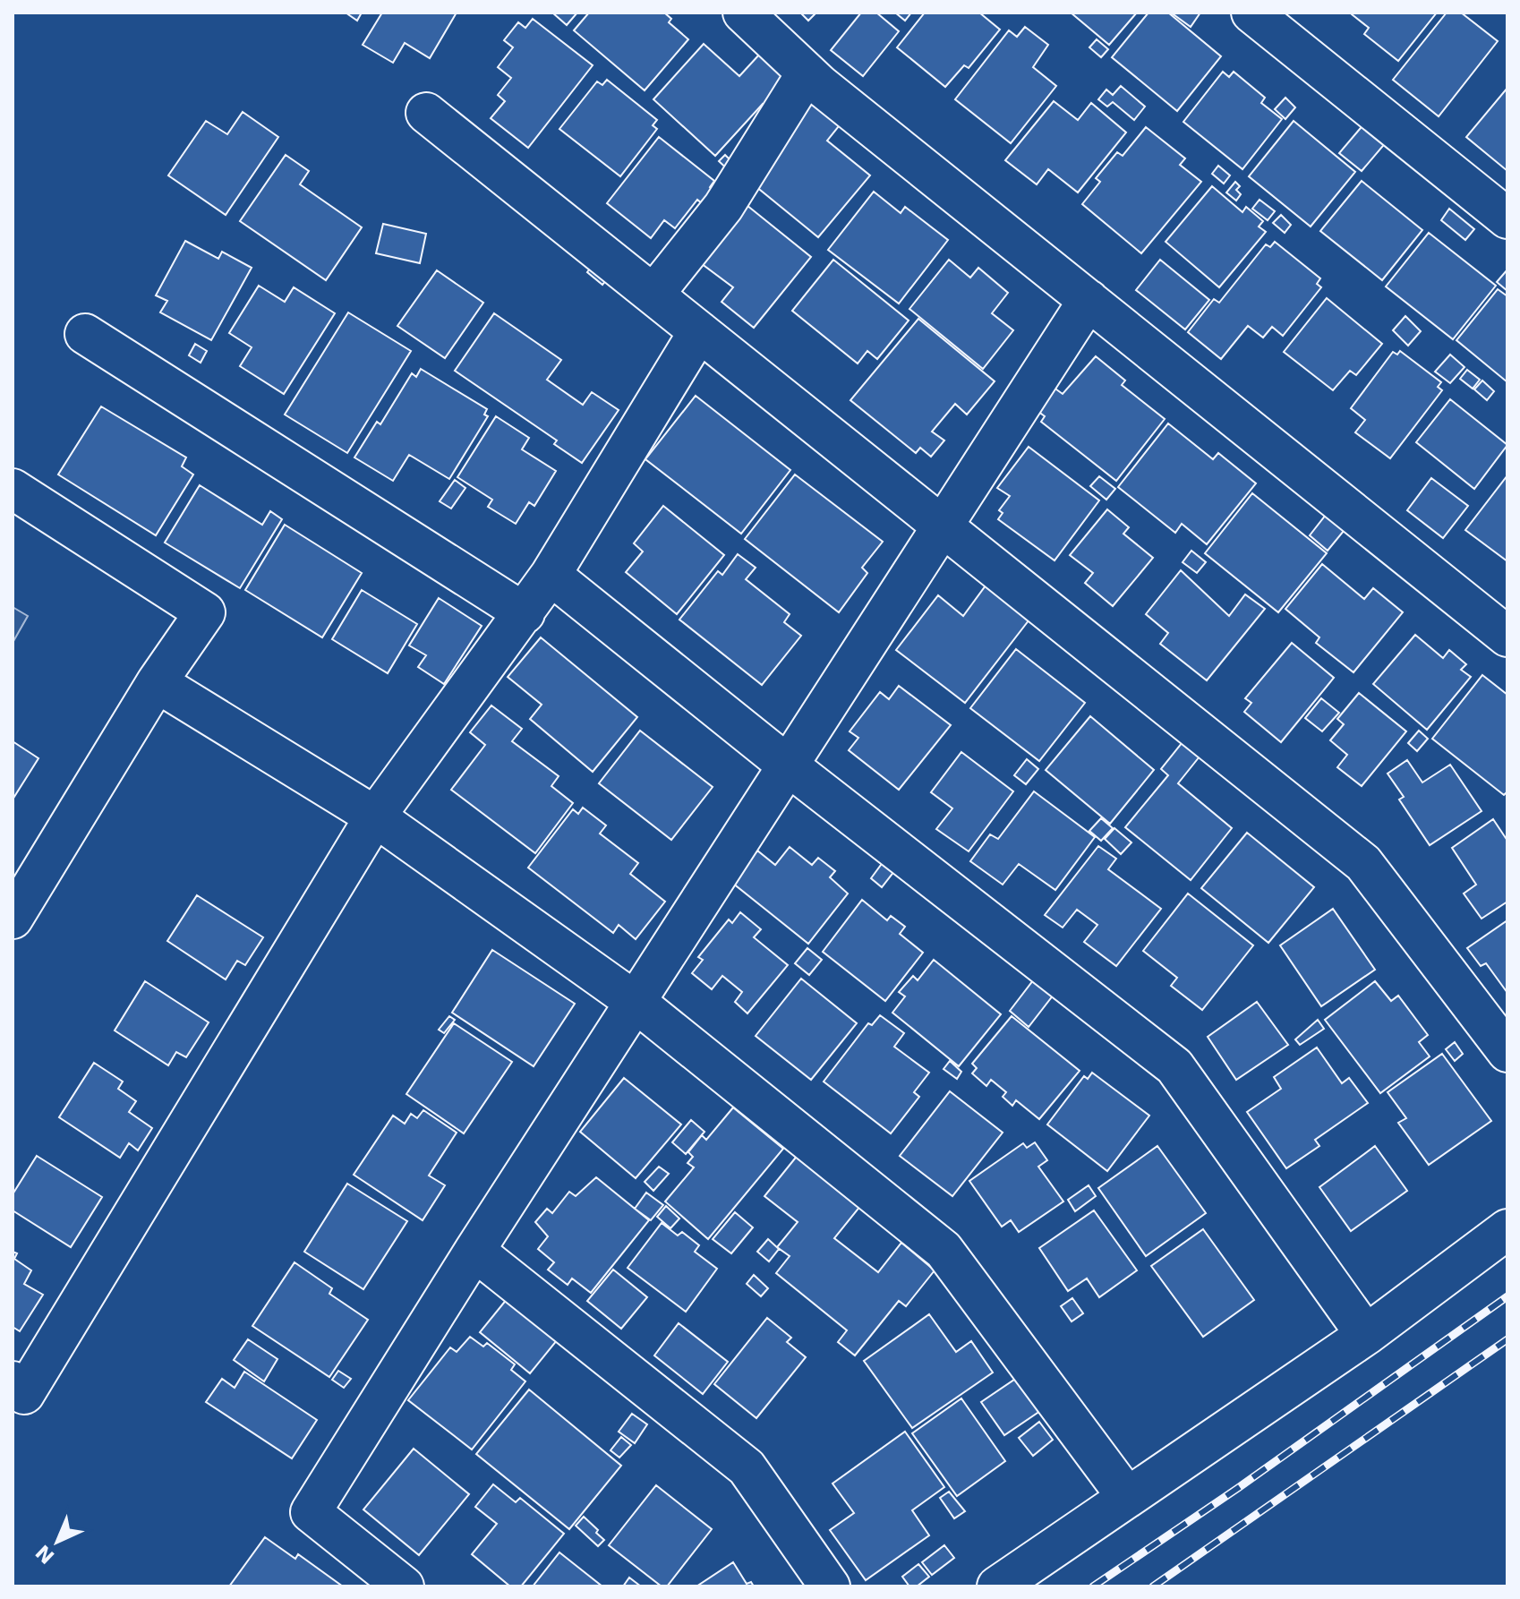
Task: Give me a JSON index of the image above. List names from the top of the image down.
{
  "north": "bottom left"
}
